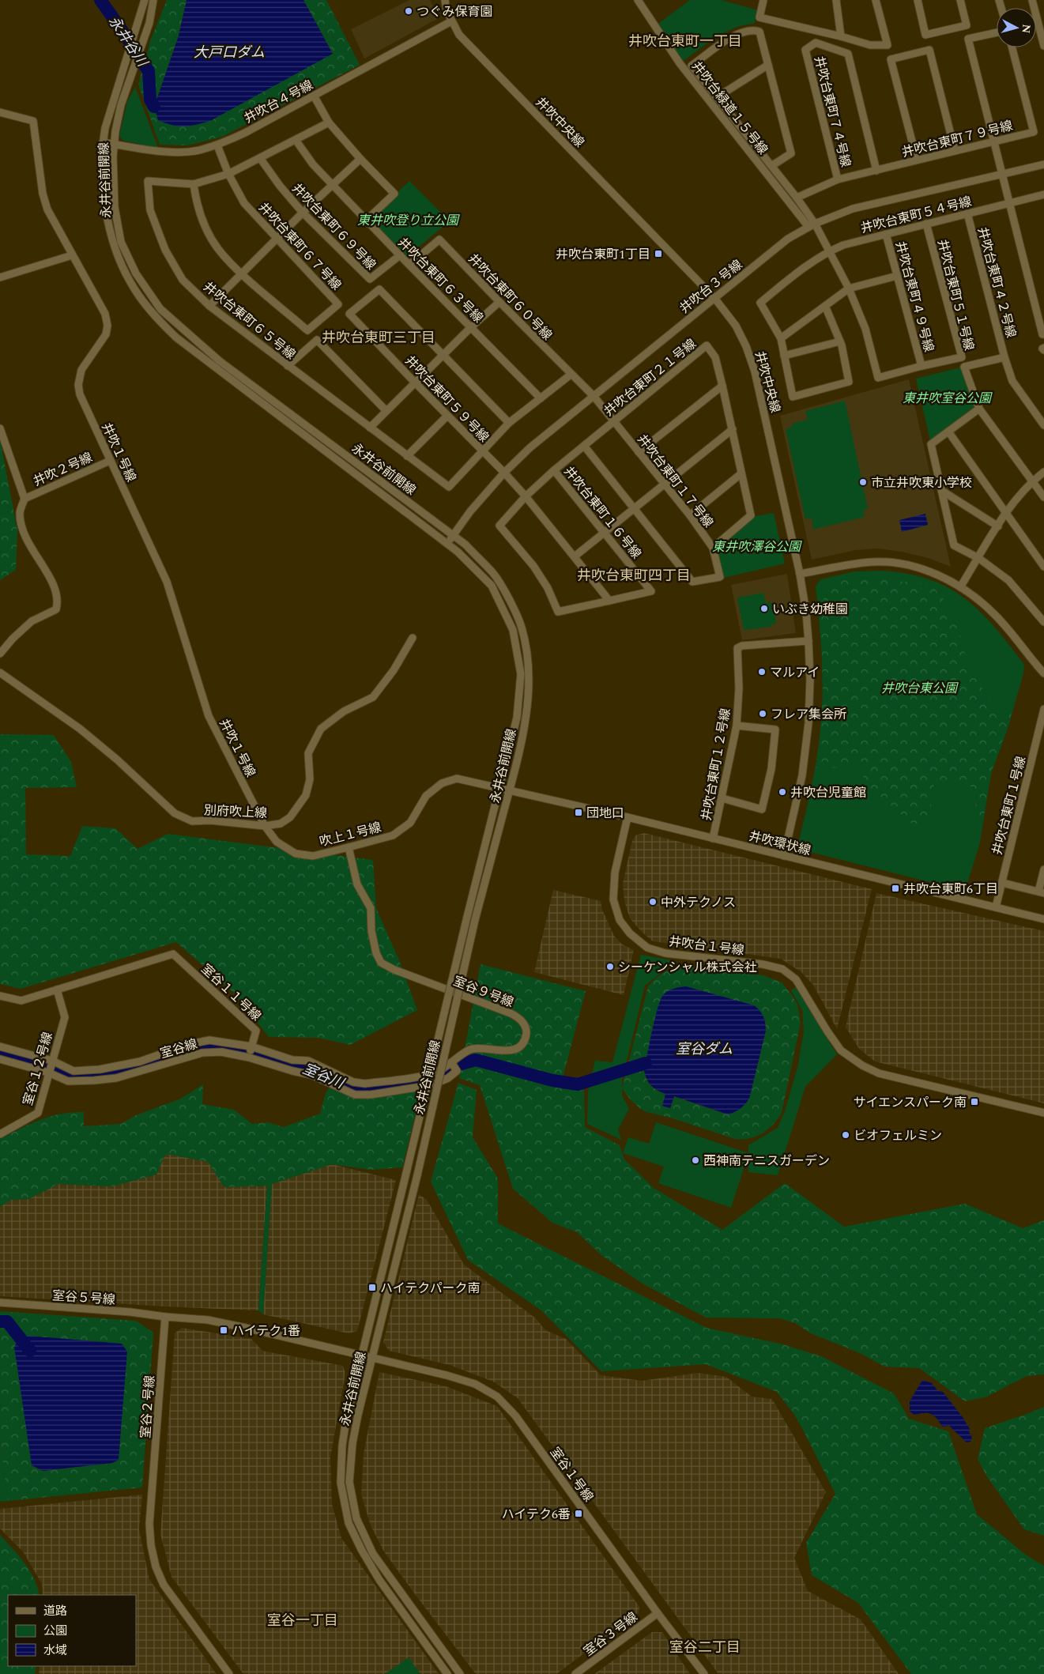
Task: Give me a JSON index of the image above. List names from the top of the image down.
{
  "streets": {
    "street": [
      "井吹台４号線",
      "井吹台緑道１５号線",
      "井吹台東町７４号線",
      "井吹中央線",
      "井吹台東町７９号線",
      "永井谷前開線",
      "井吹台東町５４号線",
      "井吹台東町６９号線",
      "井吹台東町６７号線",
      "井吹台東町６３号線",
      "井吹台東町４２号線",
      "井吹台３号線",
      "井吹台東町５１号線",
      "井吹台東町６０号線",
      "井吹台東町４９号線",
      "井吹台東町６５号線",
      "井吹台東町２１号線",
      "井吹台東町５９号線",
      "井吹１号線",
      "井吹２号線",
      "井吹台東町１７号線",
      "井吹台東町１６号線",
      "井吹台東町１２号線",
      "井吹台東町１号線",
      "別府吹上線",
      "吹上１号線",
      "井吹環状線",
      "井吹台１号線",
      "室谷９号線",
      "室谷１１号線",
      "室谷線",
      "室谷１２号線",
      "室谷５号線",
      "室谷２号線",
      "室谷１号線",
      "室谷３号線"
    ]
  },
  "crossings": [
    ["井吹台４号線", "井吹中央線"],
    ["井吹台４号線", "永井谷前開線"],
    ["井吹台４号線", "井吹台東町６７号線"],
    ["井吹台緑道１５号線", "井吹台３号線"],
    ["井吹台緑道１５号線", "井吹台東町４９号線"],
    ["井吹台東町７４号線", "井吹台東町７９号線"],
    ["井吹中央線", "井吹台３号線"],
    ["井吹中央線", "井吹台東町１２号線"],
    ["井吹中央線", "井吹環状線"],
    ["永井谷前開線", "井吹台３号線"],
    ["永井谷前開線", "吹上１号線"],
    ["永井谷前開線", "井吹環状線"],
    ["永井谷前開線", "室谷１号線"],
    ["井吹台東町５４号線", "井吹台東町４２号線"],
    ["井吹台東町５４号線", "井吹台東町５１号線"],
    ["井吹台東町５４号線", "井吹台東町４９号線"],
    ["井吹台東町６９号線", "井吹台東町６３号線"],
    ["井吹台東町６９号線", "井吹台東町６５号線"],
    ["井吹台東町６７号線", "井吹台東町６５号線"],
    ["井吹台東町６３号線", "井吹台東町６０号線"],
    ["井吹台東町６３号線", "井吹台東町６５号線"],
    ["井吹台３号線", "井吹台東町６０号線"],
    ["井吹台３号線", "井吹台東町４９号線"],
    ["井吹台３号線", "井吹台東町５９号線"],
    ["井吹台３号線", "井吹台東町１７号線"],
    ["井吹台東町５１号線", "井吹台東町４９号線"],
    ["井吹台東町６０号線", "井吹台東町１７号線"],
    ["井吹台東町６５号線", "井吹台東町５９号線"],
    ["井吹台東町２１号線", "井吹台東町５９号線"],
    ["井吹台東町２１号線", "井吹台東町１７号線"],
    ["井吹台東町２１号線", "井吹台東町１６号線"],
    ["井吹台東町５９号線", "井吹台東町１６号線"],
    ["井吹１号線", "井吹２号線"],
    ["井吹１号線", "別府吹上線"],
    ["井吹１号線", "吹上１号線"],
    ["井吹台東町１２号線", "井吹環状線"],
    ["井吹台東町１号線", "井吹環状線"],
    ["別府吹上線", "吹上１号線"],
    ["吹上１号線", "井吹環状線"],
    ["吹上１号線", "室谷９号線"],
    ["井吹環状線", "井吹台１号線"],
    ["室谷９号線", "室谷１１号線"],
    ["室谷９号線", "室谷線"],
    ["室谷１１号線", "室谷１２号線"],
    ["室谷線", "室谷１２号線"],
    ["室谷５号線", "室谷２号線"],
    ["室谷１号線", "室谷３号線"]
  ],
  "districts": [
    "井吹台東町一丁目",
    "井吹台東町三丁目",
    "井吹台東町四丁目",
    "室谷一丁目",
    "室谷二丁目"
  ],
  "water": [
    "永井谷川",
    "大戸口ダム",
    "室谷ダム",
    "室谷川"
  ],
  "parks": [
    "東井吹登り立公園",
    "東井吹室谷公園",
    "東井吹澤谷公園",
    "井吹台東公園"
  ],
  "places": {
    "other": [
      "つぐみ保育園",
      "市立井吹東小学校",
      "いぶき幼稚園",
      "マルアイ",
      "フレア集会所",
      "井吹台児童館",
      "中外テクノス",
      "シーケンシャル株式会社",
      "ビオフェルミン",
      "西神南テニスガーデン"
    ],
    "transit": [
      "井吹台東町1丁目",
      "団地口",
      "井吹台東町6丁目",
      "サイエンスパーク南",
      "ハイテクパーク南",
      "ハイテク1番",
      "ハイテク6番"
    ]
  },
  "legend": ["道路", "公園", "水域"],
  "north": "right"
}
